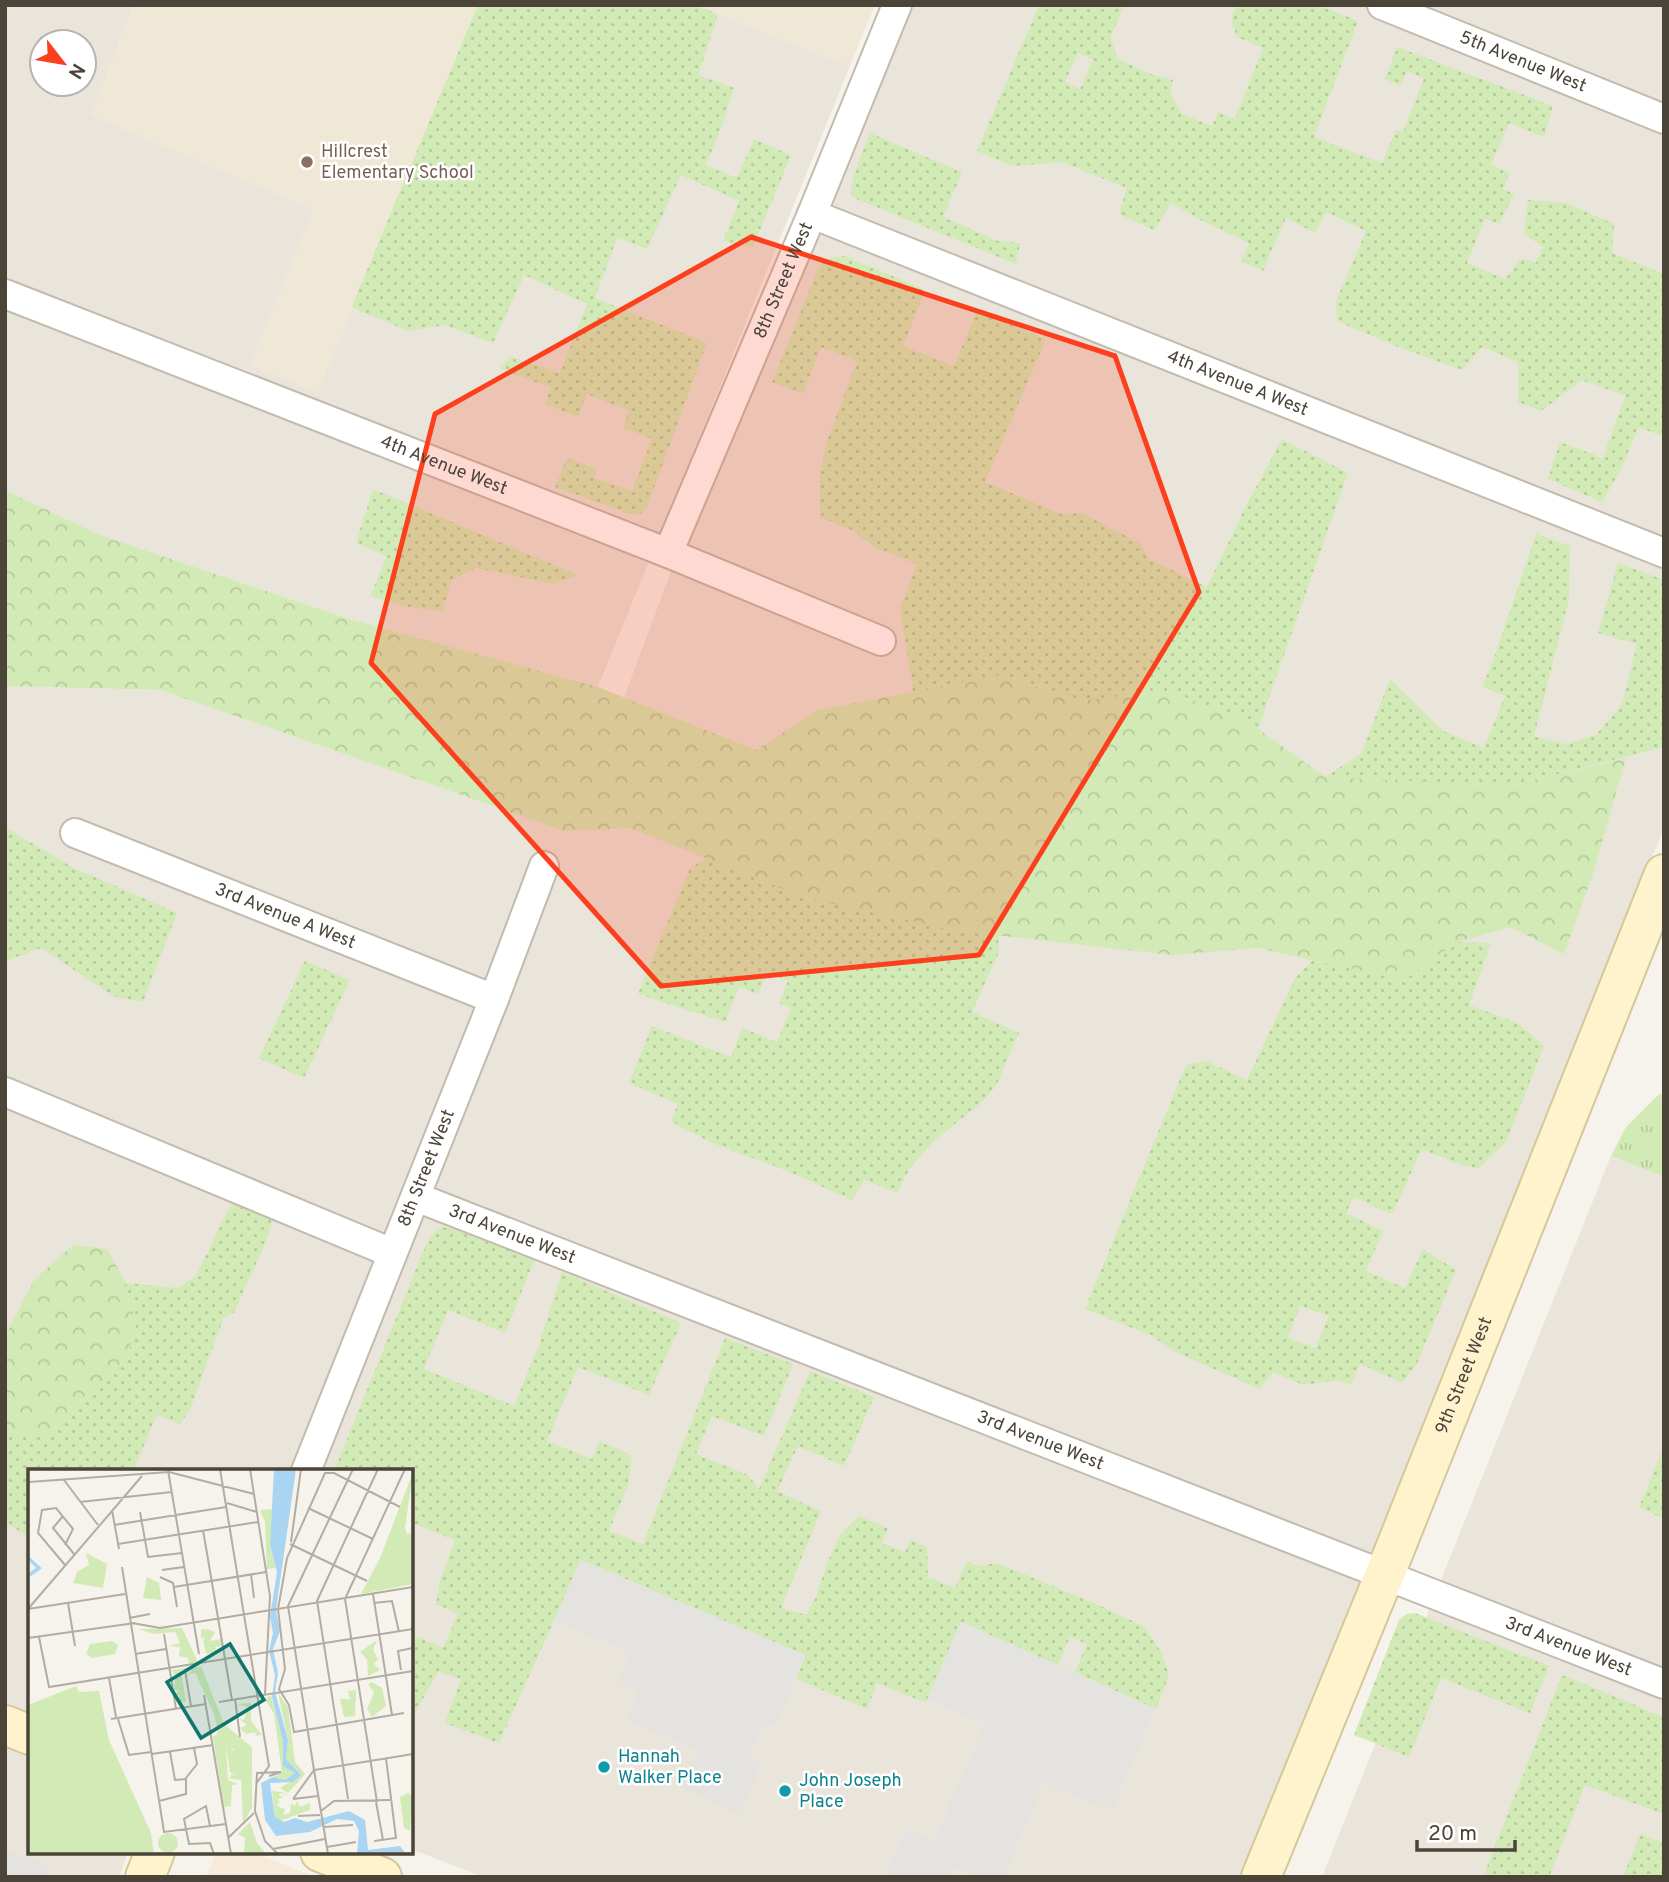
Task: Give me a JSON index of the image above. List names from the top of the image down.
{
  "streets": {
    "street": [
      "5th Avenue West",
      "8th Street West",
      "4th Avenue A West",
      "4th Avenue West",
      "3rd Avenue A West",
      "3rd Avenue West",
      "9th Street West"
    ]
  },
  "crossings": [
    ["8th Street West", "4th Avenue A West"],
    ["8th Street West", "4th Avenue West"],
    ["8th Street West", "3rd Avenue A West"],
    ["8th Street West", "3rd Avenue West"],
    ["3rd Avenue West", "9th Street West"]
  ],
  "places": ["Hillcrest Elementary School", "Hannah Walker Place", "John Joseph Place"],
  "scale_bar": "20 m",
  "north": "bottom right"
}
